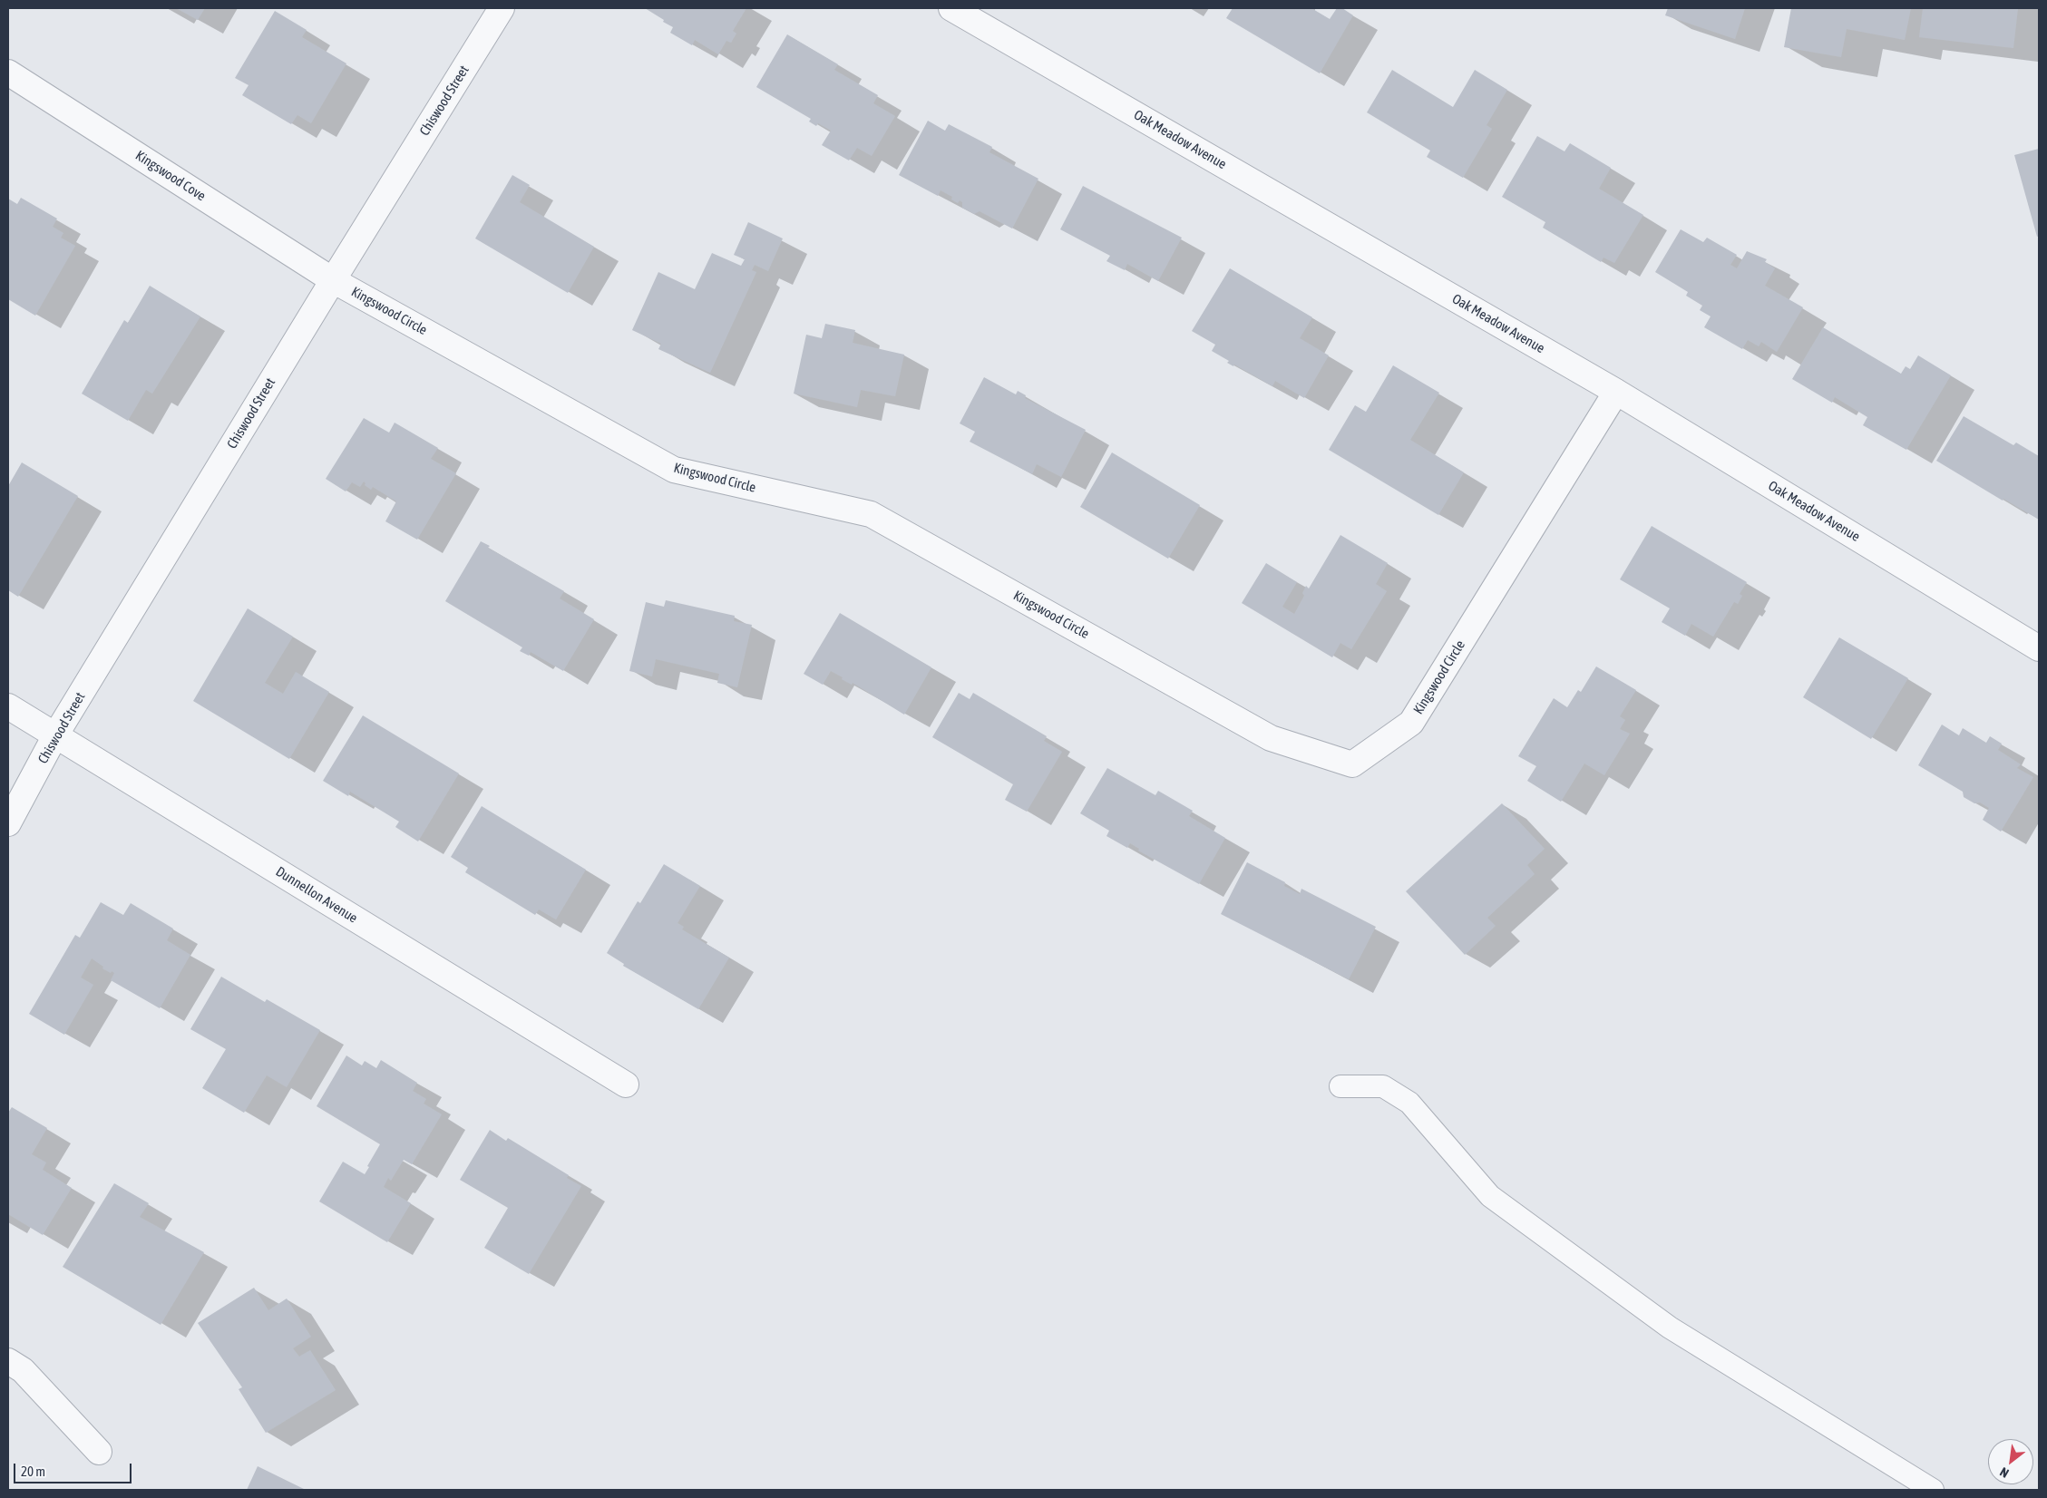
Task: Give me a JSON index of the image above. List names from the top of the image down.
{
  "streets": {
    "street": [
      "Chiswood Street",
      "Oak Meadow Avenue",
      "Kingswood Cove",
      "Kingswood Circle",
      "Dunnellon Avenue"
    ]
  },
  "crossings": [
    ["Chiswood Street", "Kingswood Cove"],
    ["Chiswood Street", "Kingswood Circle"],
    ["Chiswood Street", "Dunnellon Avenue"],
    ["Oak Meadow Avenue", "Kingswood Circle"],
    ["Kingswood Cove", "Kingswood Circle"]
  ],
  "scale_bar": "20 m",
  "north": "bottom left"
}
